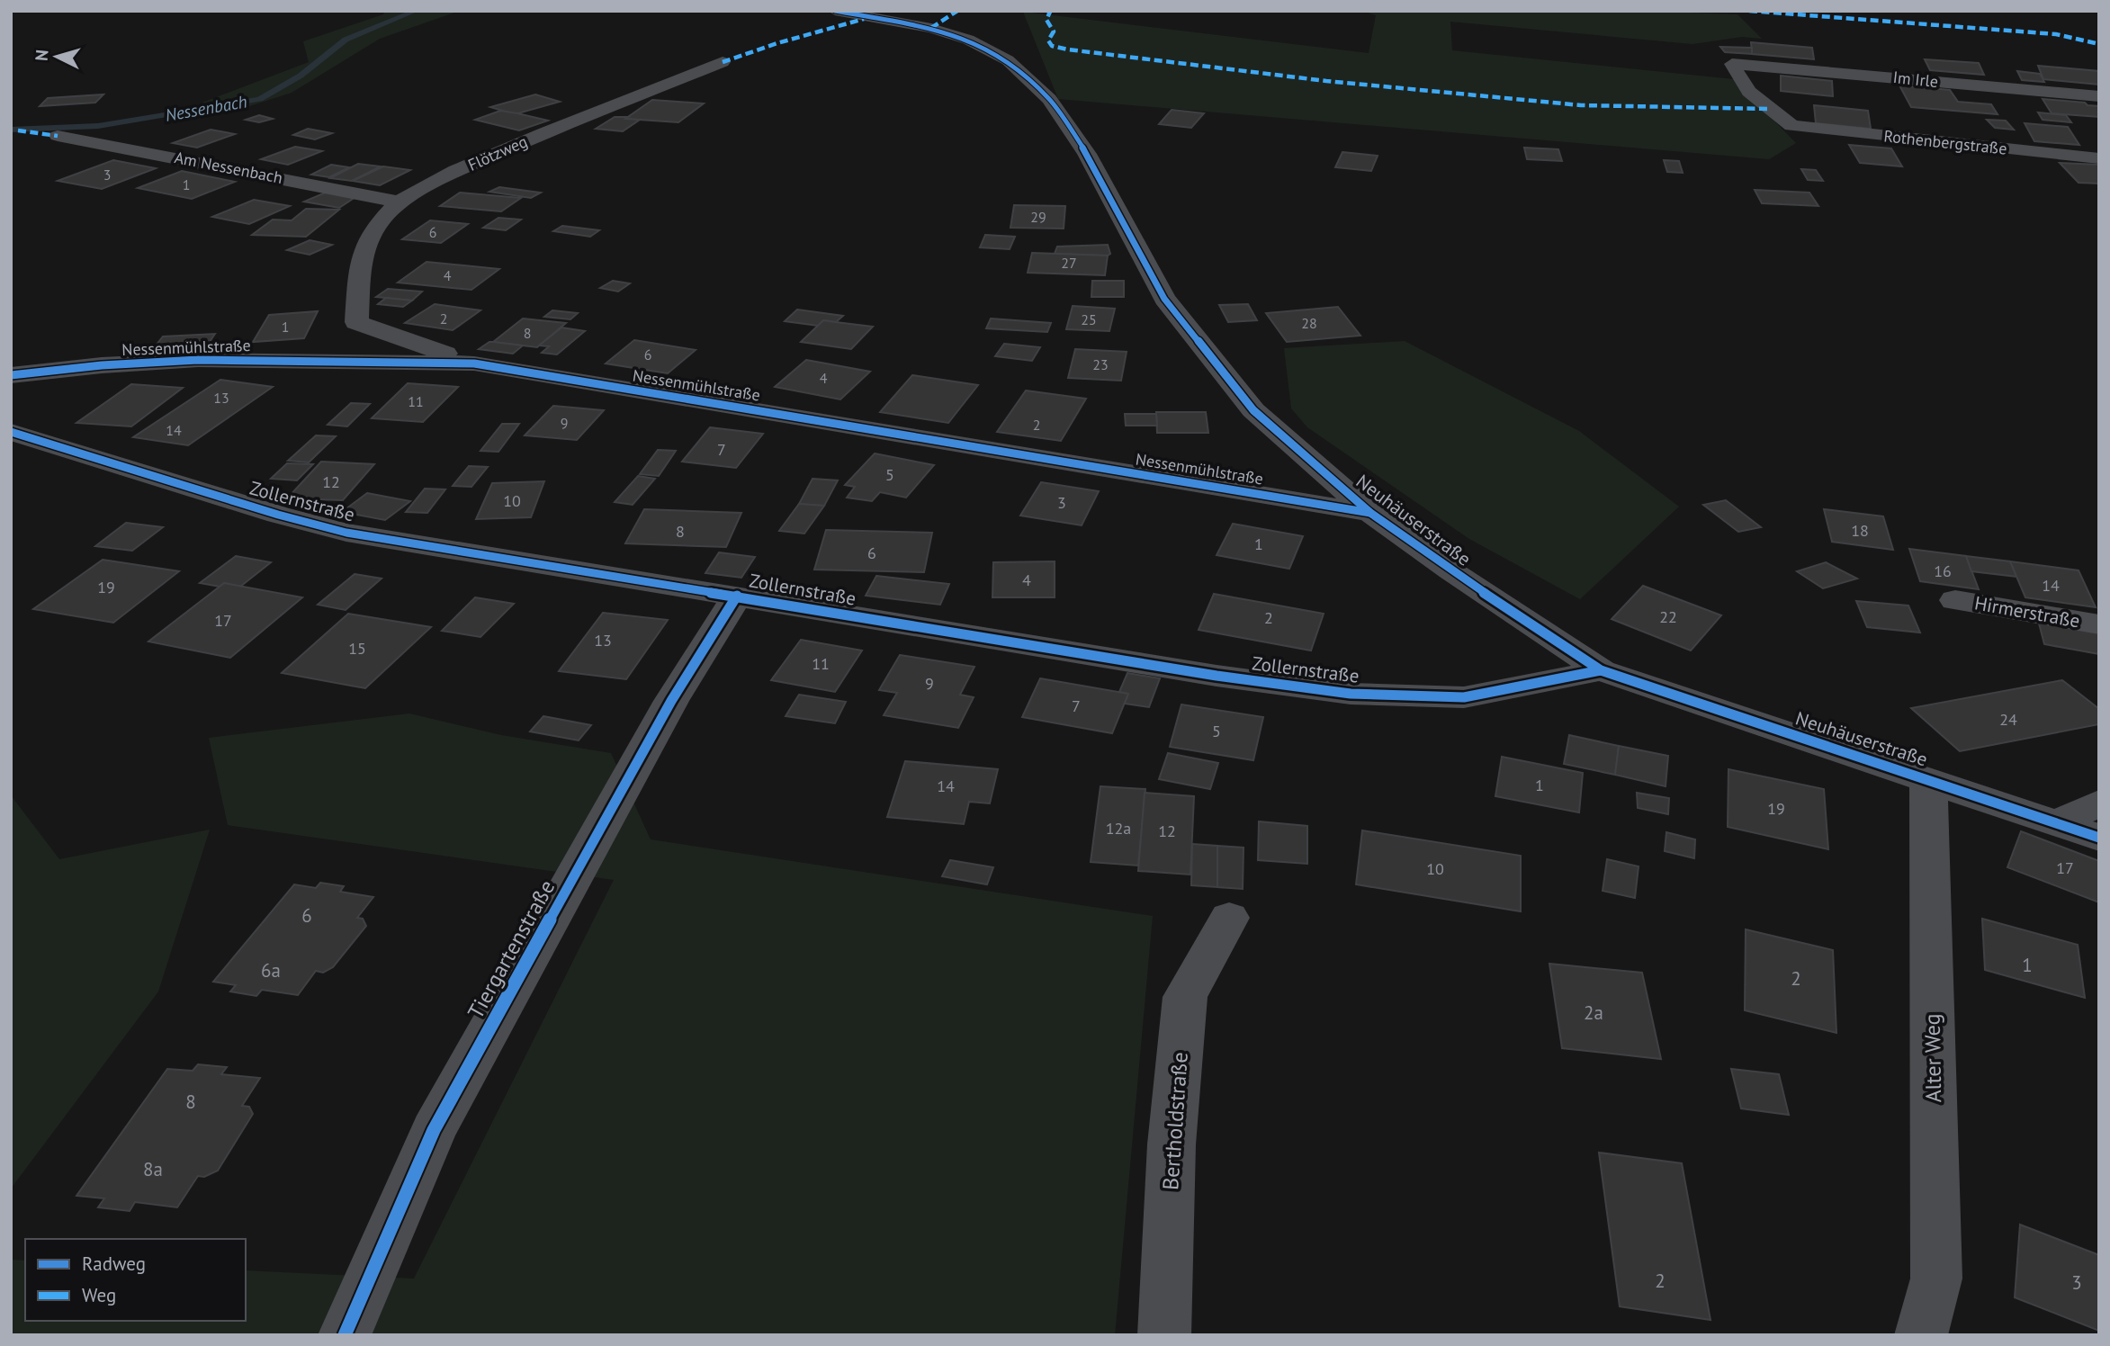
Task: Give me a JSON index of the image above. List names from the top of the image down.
{
  "streets": {
    "street": [
      "Im Irle",
      "Rothenbergstraße",
      "Flötzweg",
      "Am Nessenbach",
      "Nessenmühlstraße",
      "Zollernstraße",
      "Neuhäuserstraße",
      "Hirmerstraße",
      "Tiergartenstraße",
      "Alter Weg",
      "Bertholdstraße"
    ]
  },
  "crossings": [
    ["Im Irle", "Rothenbergstraße"],
    ["Flötzweg", "Am Nessenbach"],
    ["Flötzweg", "Nessenmühlstraße"],
    ["Nessenmühlstraße", "Neuhäuserstraße"],
    ["Zollernstraße", "Neuhäuserstraße"],
    ["Zollernstraße", "Tiergartenstraße"],
    ["Neuhäuserstraße", "Alter Weg"]
  ],
  "water": ["Nessenbach"],
  "house_numbers": [
    "3",
    "1",
    "29",
    "6",
    "27",
    "4",
    "2",
    "25",
    "28",
    "1",
    "8",
    "6",
    "23",
    "4",
    "13",
    "11",
    "9",
    "2",
    "14",
    "7",
    "5",
    "12",
    "10",
    "3",
    "18",
    "8",
    "1",
    "6",
    "16",
    "4",
    "14",
    "19",
    "22",
    "2",
    "17",
    "13",
    "15",
    "11",
    "9",
    "7",
    "24",
    "5",
    "1",
    "14",
    "19",
    "12a",
    "12",
    "17",
    "10",
    "6",
    "1",
    "6a",
    "2",
    "2a",
    "8",
    "8a",
    "2",
    "3"
  ],
  "legend": ["Radweg", "Weg"],
  "north": "left"
}
